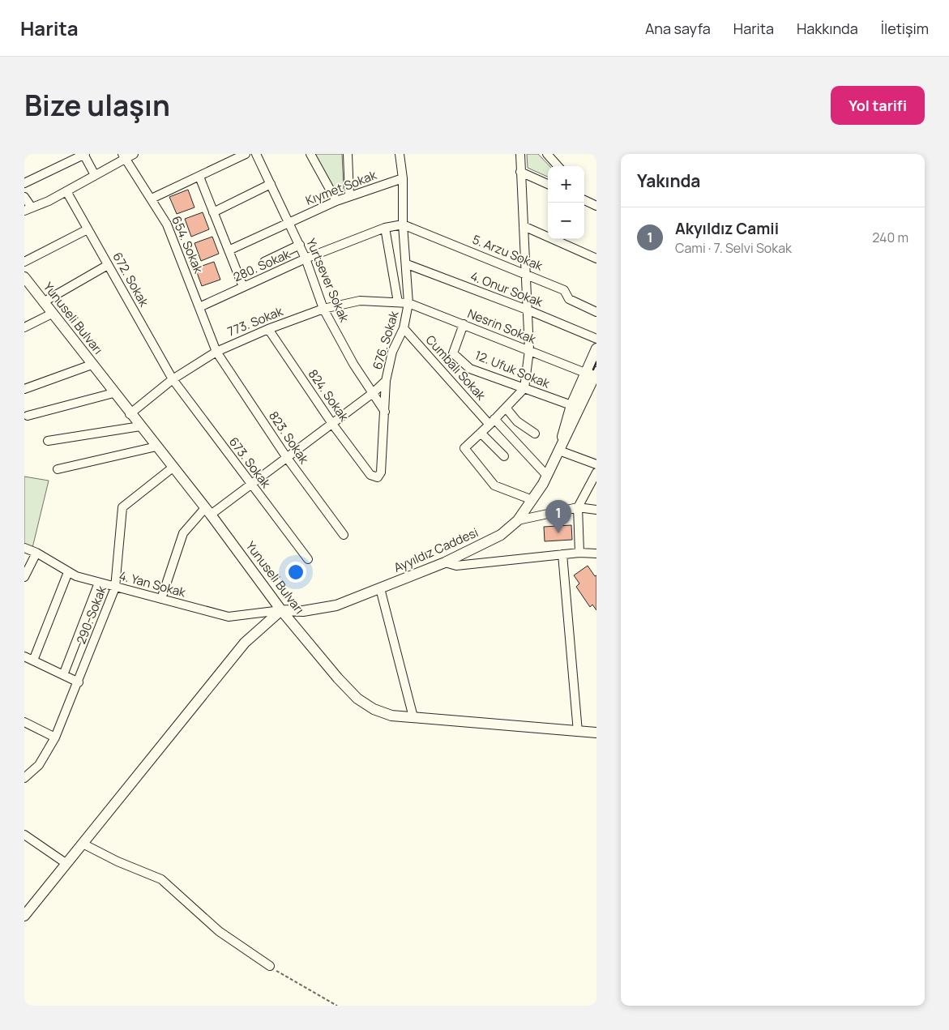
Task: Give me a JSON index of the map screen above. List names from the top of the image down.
{
  "streets": {
    "main road": ["Yunuseli Bulvarı", "Ayyıldız Caddesi"],
    "street": [
      "Kıymet Sokak",
      "654. Sokak",
      "5. Arzu Sokak",
      "280. Sokak",
      "672. Sokak",
      "Yurtsever Sokak",
      "4. Onur Sokak",
      "773. Sokak",
      "Nesrin Sokak",
      "676. Sokak",
      "Cumbalı Sokak",
      "12. Ufuk Sokak",
      "824. Sokak",
      "823. Sokak",
      "673. Sokak",
      "4. Yan Sokak",
      "290. Sokak"
    ]
  },
  "crossings": [
    ["Kıymet Sokak", "Yurtsever Sokak"],
    ["Kıymet Sokak", "676. Sokak"],
    ["654. Sokak", "280. Sokak"],
    ["654. Sokak", "773. Sokak"],
    ["654. Sokak", "823. Sokak"],
    ["5. Arzu Sokak", "280. Sokak"],
    ["5. Arzu Sokak", "676. Sokak"],
    ["280. Sokak", "Yurtsever Sokak"],
    ["280. Sokak", "676. Sokak"],
    ["672. Sokak", "773. Sokak"],
    ["672. Sokak", "673. Sokak"],
    ["Yurtsever Sokak", "773. Sokak"],
    ["Yurtsever Sokak", "676. Sokak"],
    ["4. Onur Sokak", "676. Sokak"],
    ["Yunuseli Bulvarı", "773. Sokak"],
    ["Yunuseli Bulvarı", "Ayyıldız Caddesi"],
    ["Yunuseli Bulvarı", "4. Yan Sokak"],
    ["Yunuseli Bulvarı", "290. Sokak"],
    ["773. Sokak", "Nesrin Sokak"],
    ["773. Sokak", "676. Sokak"],
    ["773. Sokak", "824. Sokak"],
    ["773. Sokak", "823. Sokak"],
    ["773. Sokak", "673. Sokak"],
    ["Nesrin Sokak", "676. Sokak"],
    ["Nesrin Sokak", "12. Ufuk Sokak"],
    ["Nesrin Sokak", "Ayyıldız Caddesi"],
    ["676. Sokak", "Cumbalı Sokak"],
    ["676. Sokak", "824. Sokak"],
    ["Cumbalı Sokak", "Ayyıldız Caddesi"],
    ["12. Ufuk Sokak", "Ayyıldız Caddesi"],
    ["Ayyıldız Caddesi", "4. Yan Sokak"],
    ["4. Yan Sokak", "290. Sokak"]
  ],
  "page": {
    "header": "Harita",
    "nav": [
      "Ana sayfa",
      "Harita",
      "Hakkında",
      "İletişim"
    ],
    "title": "Bize ulaşın",
    "buttons": "Yol tarifi",
    "heading": "Yakında",
    "map_buttons": ["+", "−"],
    "list": [
      {
        "mark": "1",
        "name": "Akyıldız Camii",
        "note": "Cami · 7. Selvi Sokak",
        "value": "240 m"
      }
    ],
    "pins": "1"
  }
}
